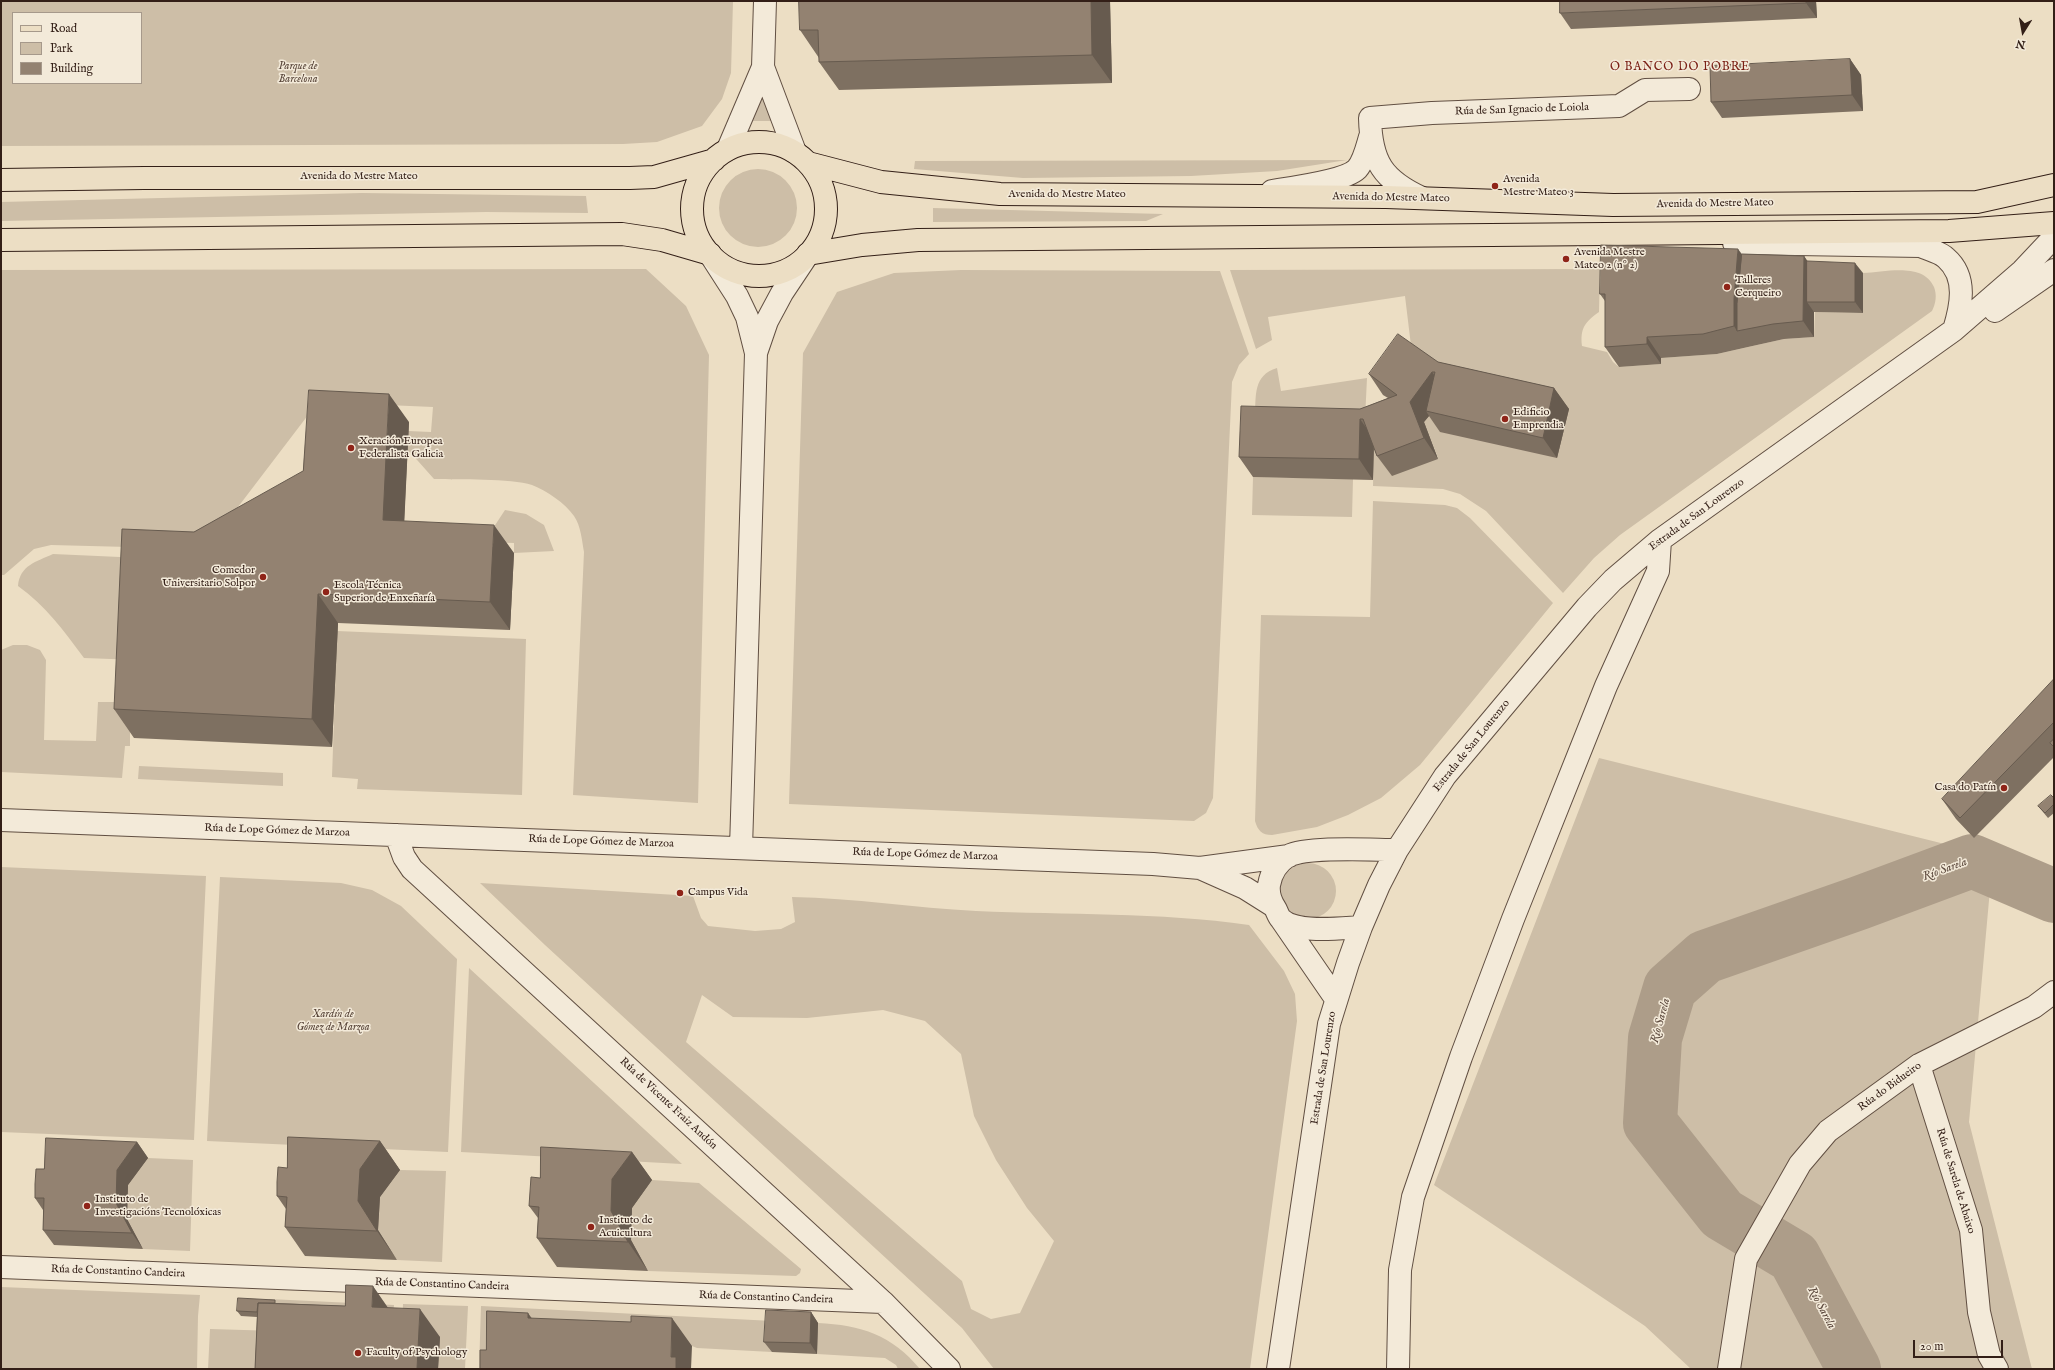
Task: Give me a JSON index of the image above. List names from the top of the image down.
{
  "streets": {
    "main road": ["Avenida do Mestre Mateo"],
    "street": [
      "Rúa de San Ignacio de Loiola",
      "Estrada de San Lourenzo",
      "Rúa de Lope Gómez de Marzoa",
      "Rúa do Bidueiro",
      "Rúa de Vicente Fraiz Andón",
      "Rúa de Sarela de Abaixo",
      "Rúa de Constantino Candeira"
    ]
  },
  "crossings": [
    ["Rúa de San Ignacio de Loiola", "Avenida do Mestre Mateo"],
    ["Estrada de San Lourenzo", "Rúa de Lope Gómez de Marzoa"],
    ["Rúa de Lope Gómez de Marzoa", "Rúa de Vicente Fraiz Andón"],
    ["Rúa do Bidueiro", "Rúa de Sarela de Abaixo"],
    ["Rúa de Vicente Fraiz Andón", "Rúa de Constantino Candeira"]
  ],
  "districts": ["O BANCO DO POBRE"],
  "water": ["Río Sarela"],
  "parks": ["Parque de Barcelona", "Xardín de Gómez de Marzoa"],
  "places": [
    "Avenida Mestre Mateo 3",
    "Avenida Mestre Mateo 2 (nº 2)",
    "Talleres Cerqueiro",
    "Edificio Emprendia",
    "Xeración Europea Federalista Galicia",
    "Comedor Universitario Solpor",
    "Escola Técnica Superior de Enxeñaría",
    "Casa do Patín",
    "Campus Vida",
    "Instituto de Investigacións Tecnolóxicas",
    "Instituto de Acuicultura",
    "Faculty of Psychology"
  ],
  "legend": ["Road", "Park", "Building"],
  "scale_bar": "20 m",
  "north": "bottom"
}
